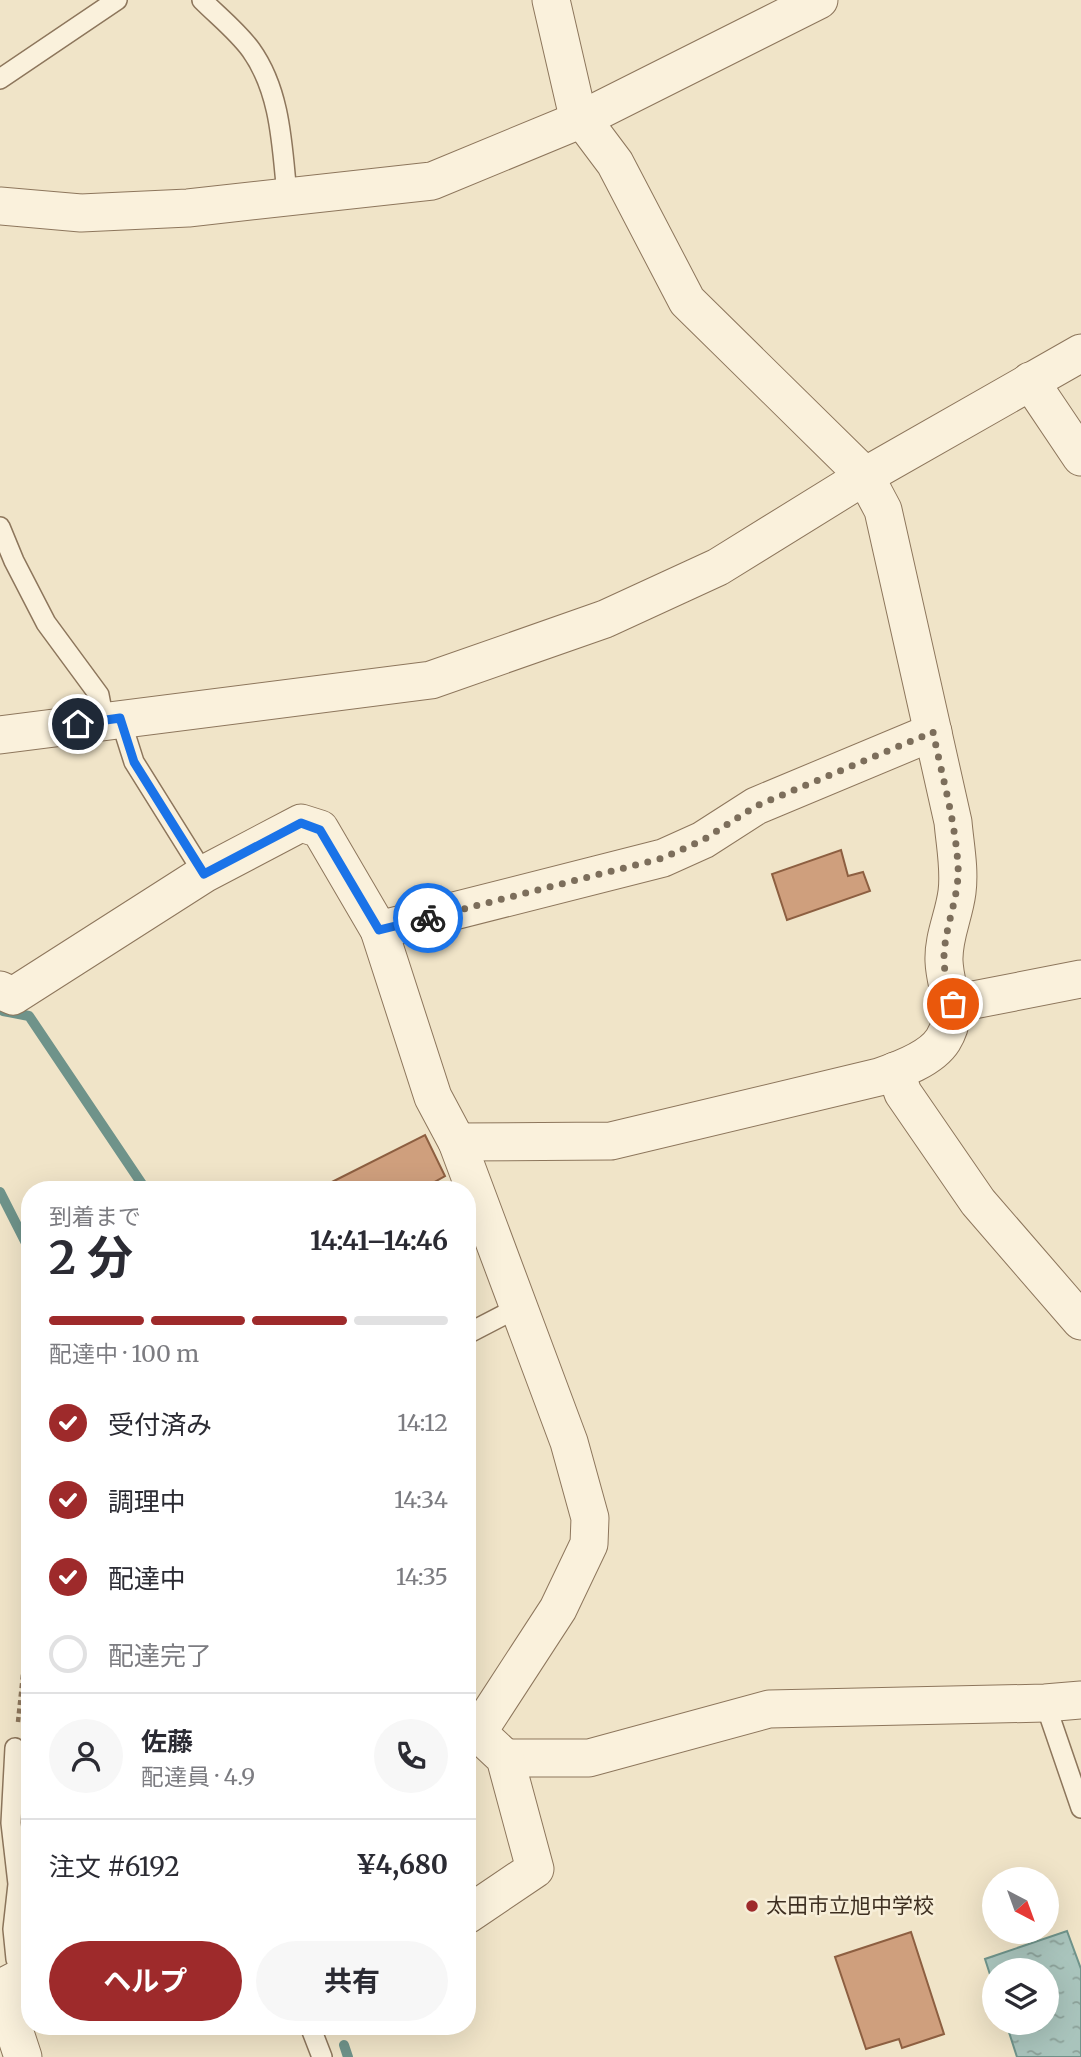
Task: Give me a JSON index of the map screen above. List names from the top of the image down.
{
  "places": ["太田市立旭中学校"],
  "north": "bottom right",
  "page": {
    "heading": ["2 分", "到着まで", "14:41–14:46"],
    "panel": [
      "佐藤",
      "配達員 · 4.9",
      "注文 #6192",
      "¥4,680"
    ],
    "bar": "配達中 · 100 m",
    "list": [
      ["受付済み", "14:12"],
      ["調理中", "14:34"],
      ["配達中", "14:35"],
      "配達完了"
    ],
    "buttons": ["ヘルプ", "共有"]
  }
}
